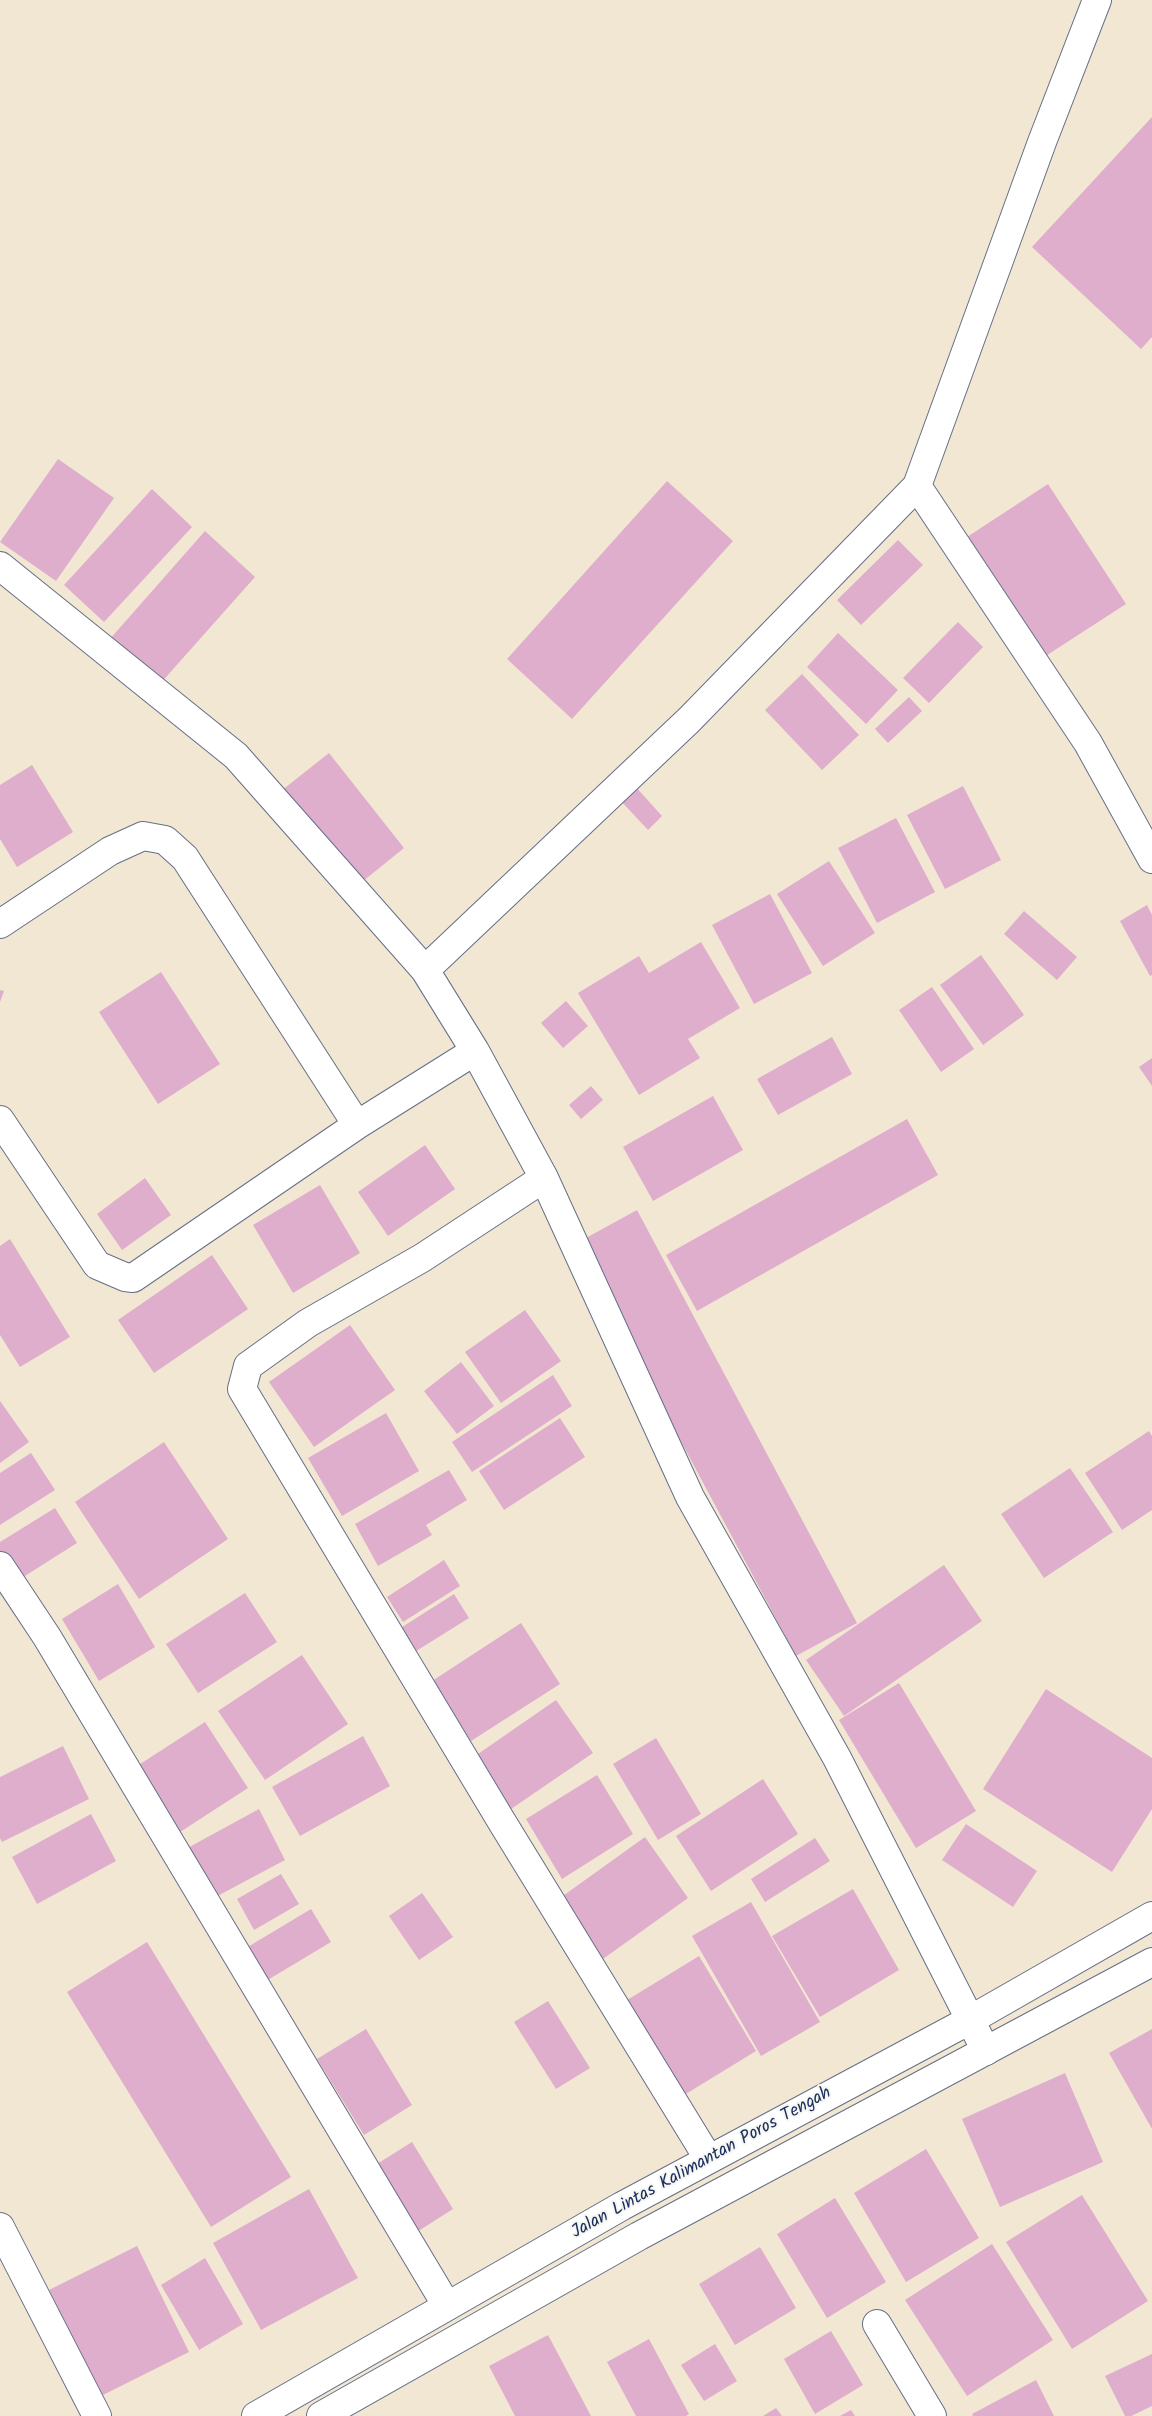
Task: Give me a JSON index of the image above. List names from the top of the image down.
{
  "streets": {
    "street": ["Jalan Lintas Kalimantan Poros Tengah"]
  }
}
